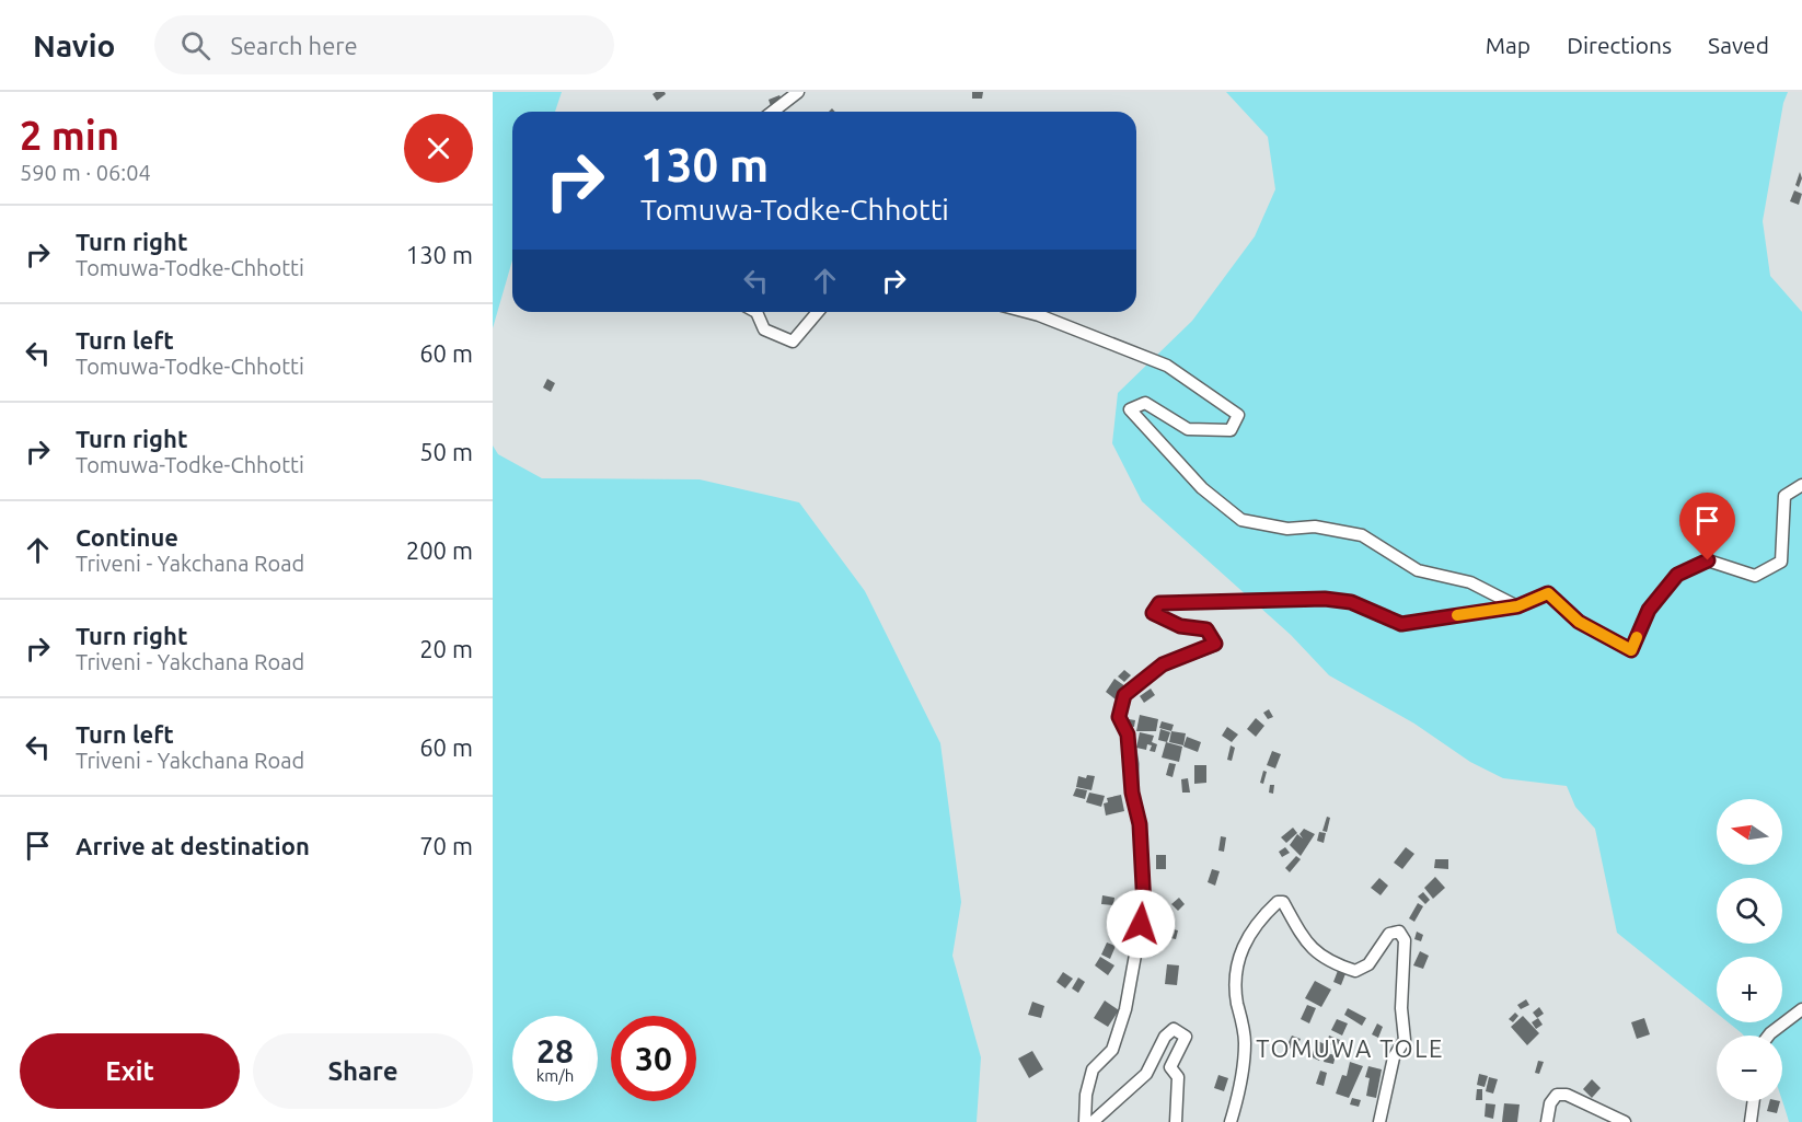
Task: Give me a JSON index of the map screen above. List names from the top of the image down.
{
  "districts": ["TOMUWA TOLE"],
  "north": "left",
  "page": {
    "header": "Navio",
    "search": "Search here",
    "nav": ["Map", "Directions", "Saved"],
    "heading": ["2 min", "590 m · 06:04"],
    "turn": ["130 m", "Tomuwa-Todke-Chhotti"],
    "list": [
      {
        "name": "Turn right",
        "note": "Tomuwa-Todke-Chhotti",
        "value": "130 m"
      },
      {
        "name": "Turn left",
        "note": "Tomuwa-Todke-Chhotti",
        "value": "60 m"
      },
      {
        "name": "Turn right",
        "note": "Tomuwa-Todke-Chhotti",
        "value": "50 m"
      },
      {
        "name": "Continue",
        "note": "Triveni - Yakchana Road",
        "value": "200 m"
      },
      {
        "name": "Turn right",
        "note": "Triveni - Yakchana Road",
        "value": "20 m"
      },
      {
        "name": "Turn left",
        "note": "Triveni - Yakchana Road",
        "value": "60 m"
      },
      {
        "name": "Arrive at destination",
        "value": "70 m"
      }
    ],
    "map_buttons": ["+", "−"],
    "speed": "28 km/h",
    "limit": "30",
    "buttons": ["Exit", "Share"]
  }
}
